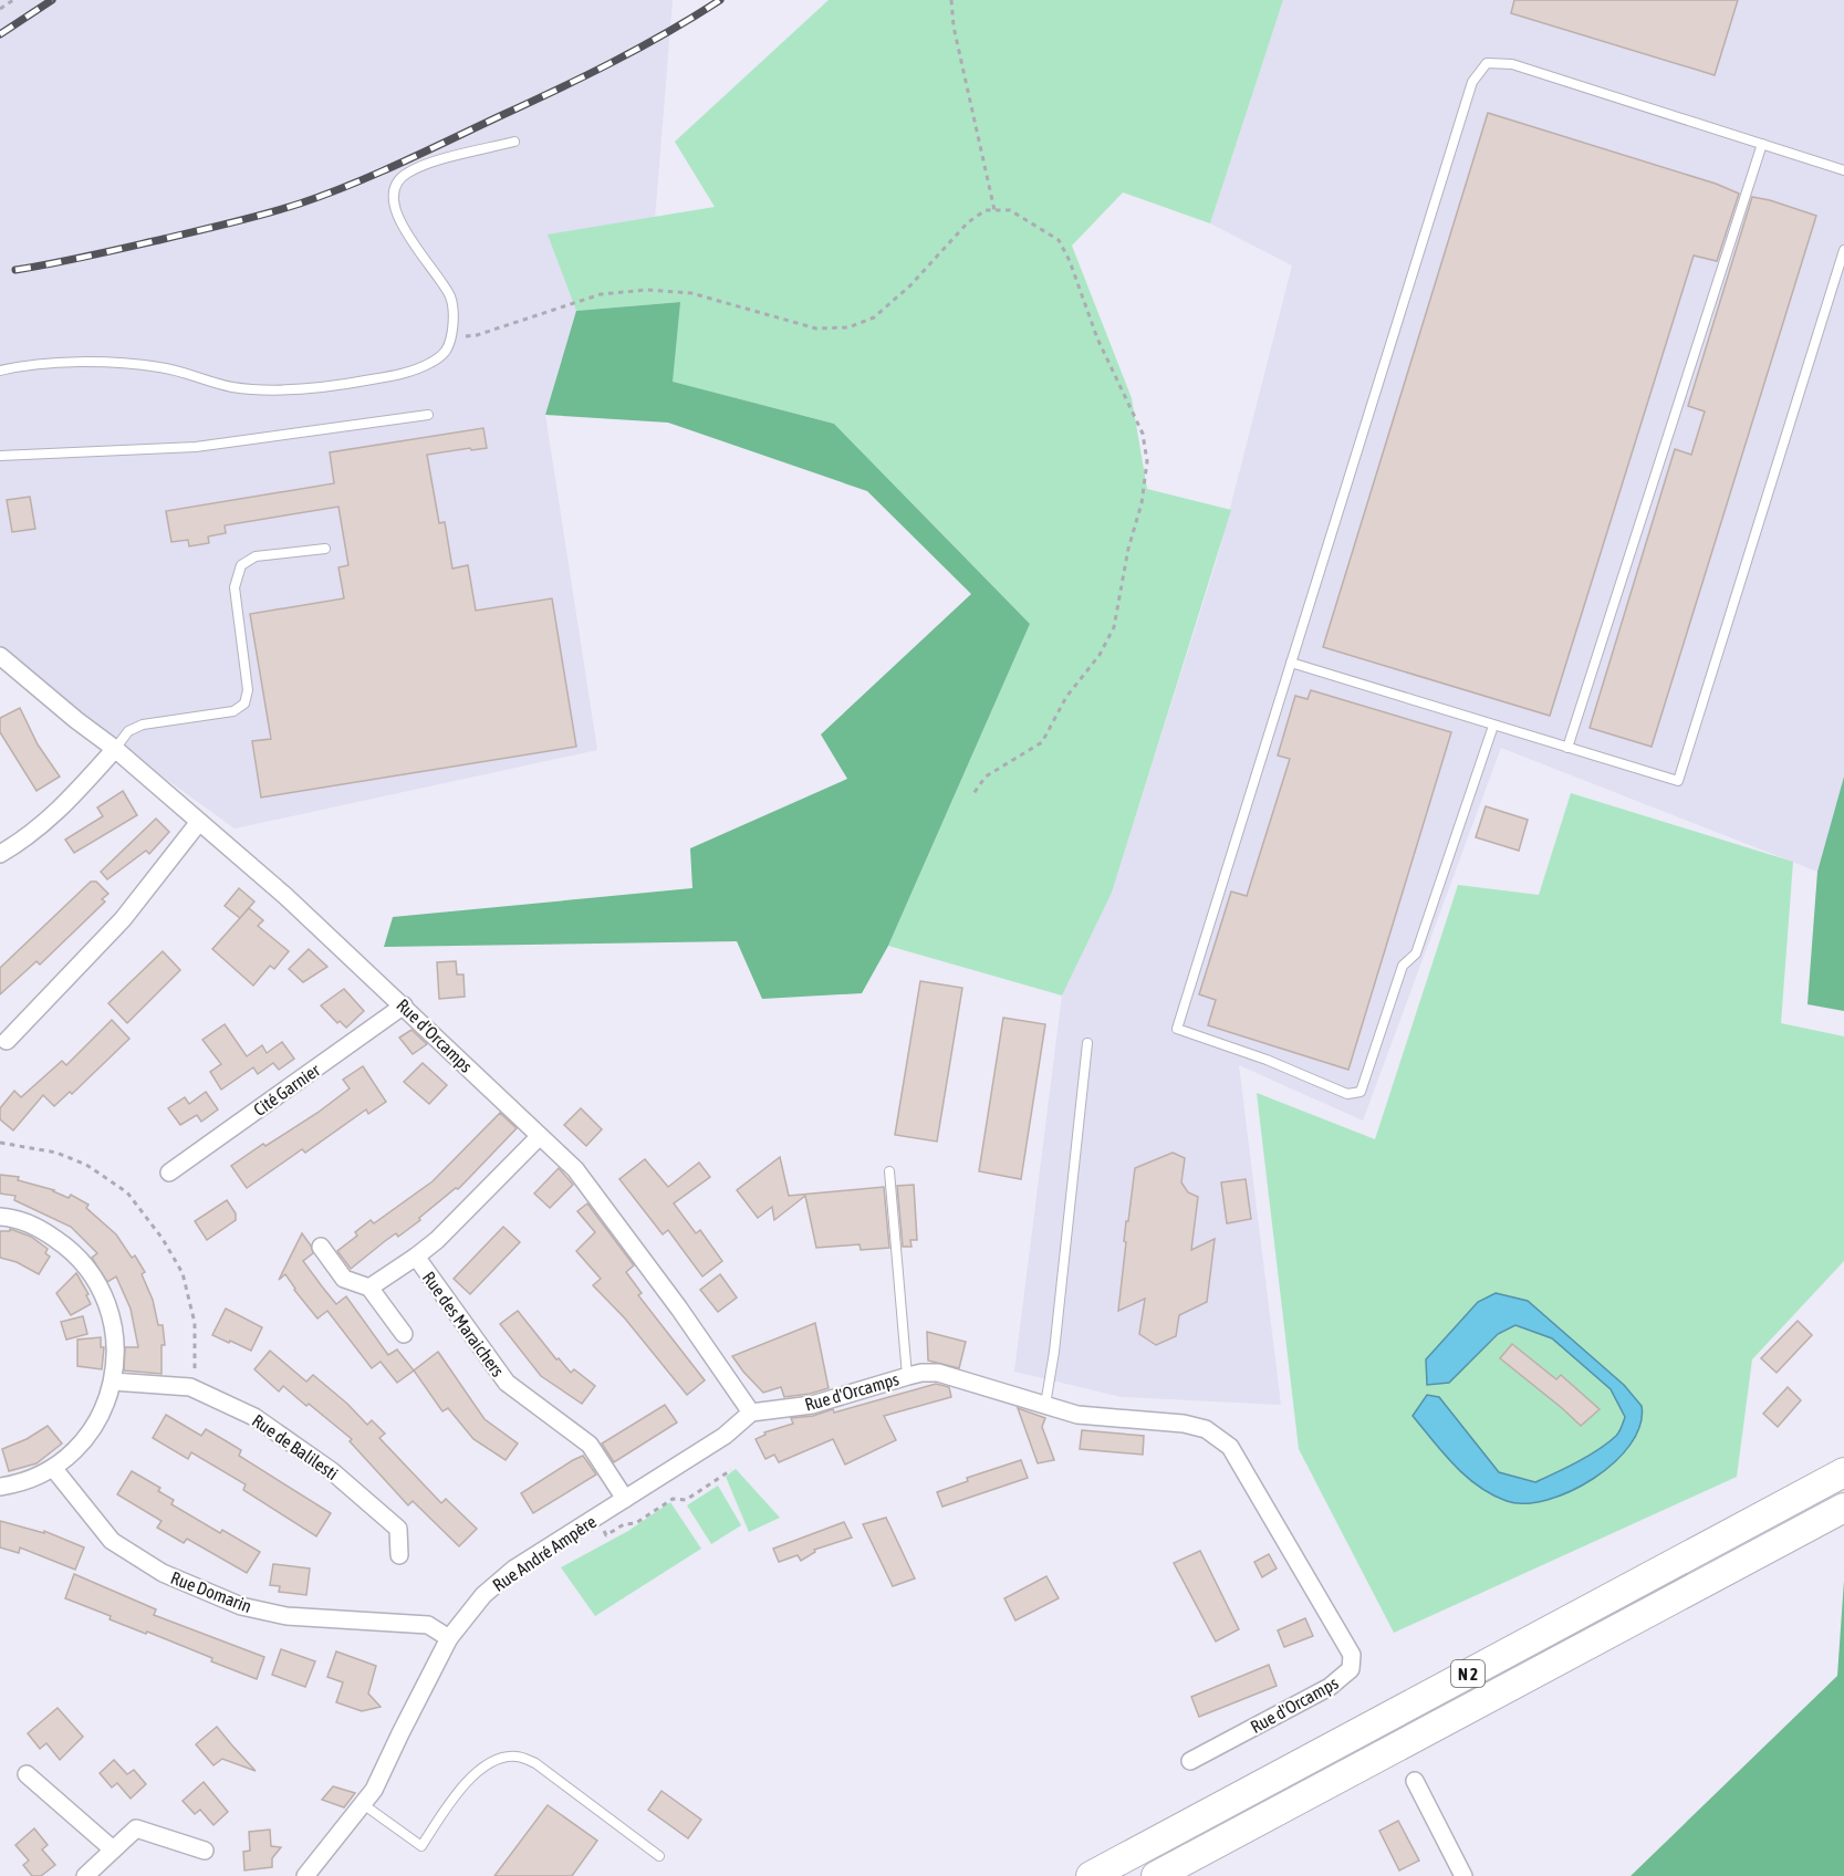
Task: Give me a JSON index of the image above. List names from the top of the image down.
{
  "streets": {
    "highway": ["N 2"],
    "street": [
      "Rue d'Orcamps",
      "Cité Garnier",
      "Rue des Maraichers",
      "Rue de Balilesti",
      "Rue André Ampère",
      "Rue Domarin"
    ]
  },
  "crossings": [
    ["Rue d'Orcamps", "Cité Garnier"],
    ["Rue d'Orcamps", "Rue des Maraichers"],
    ["Rue d'Orcamps", "Rue André Ampère"],
    ["Rue des Maraichers", "Rue André Ampère"],
    ["Rue André Ampère", "Rue Domarin"]
  ]
}
